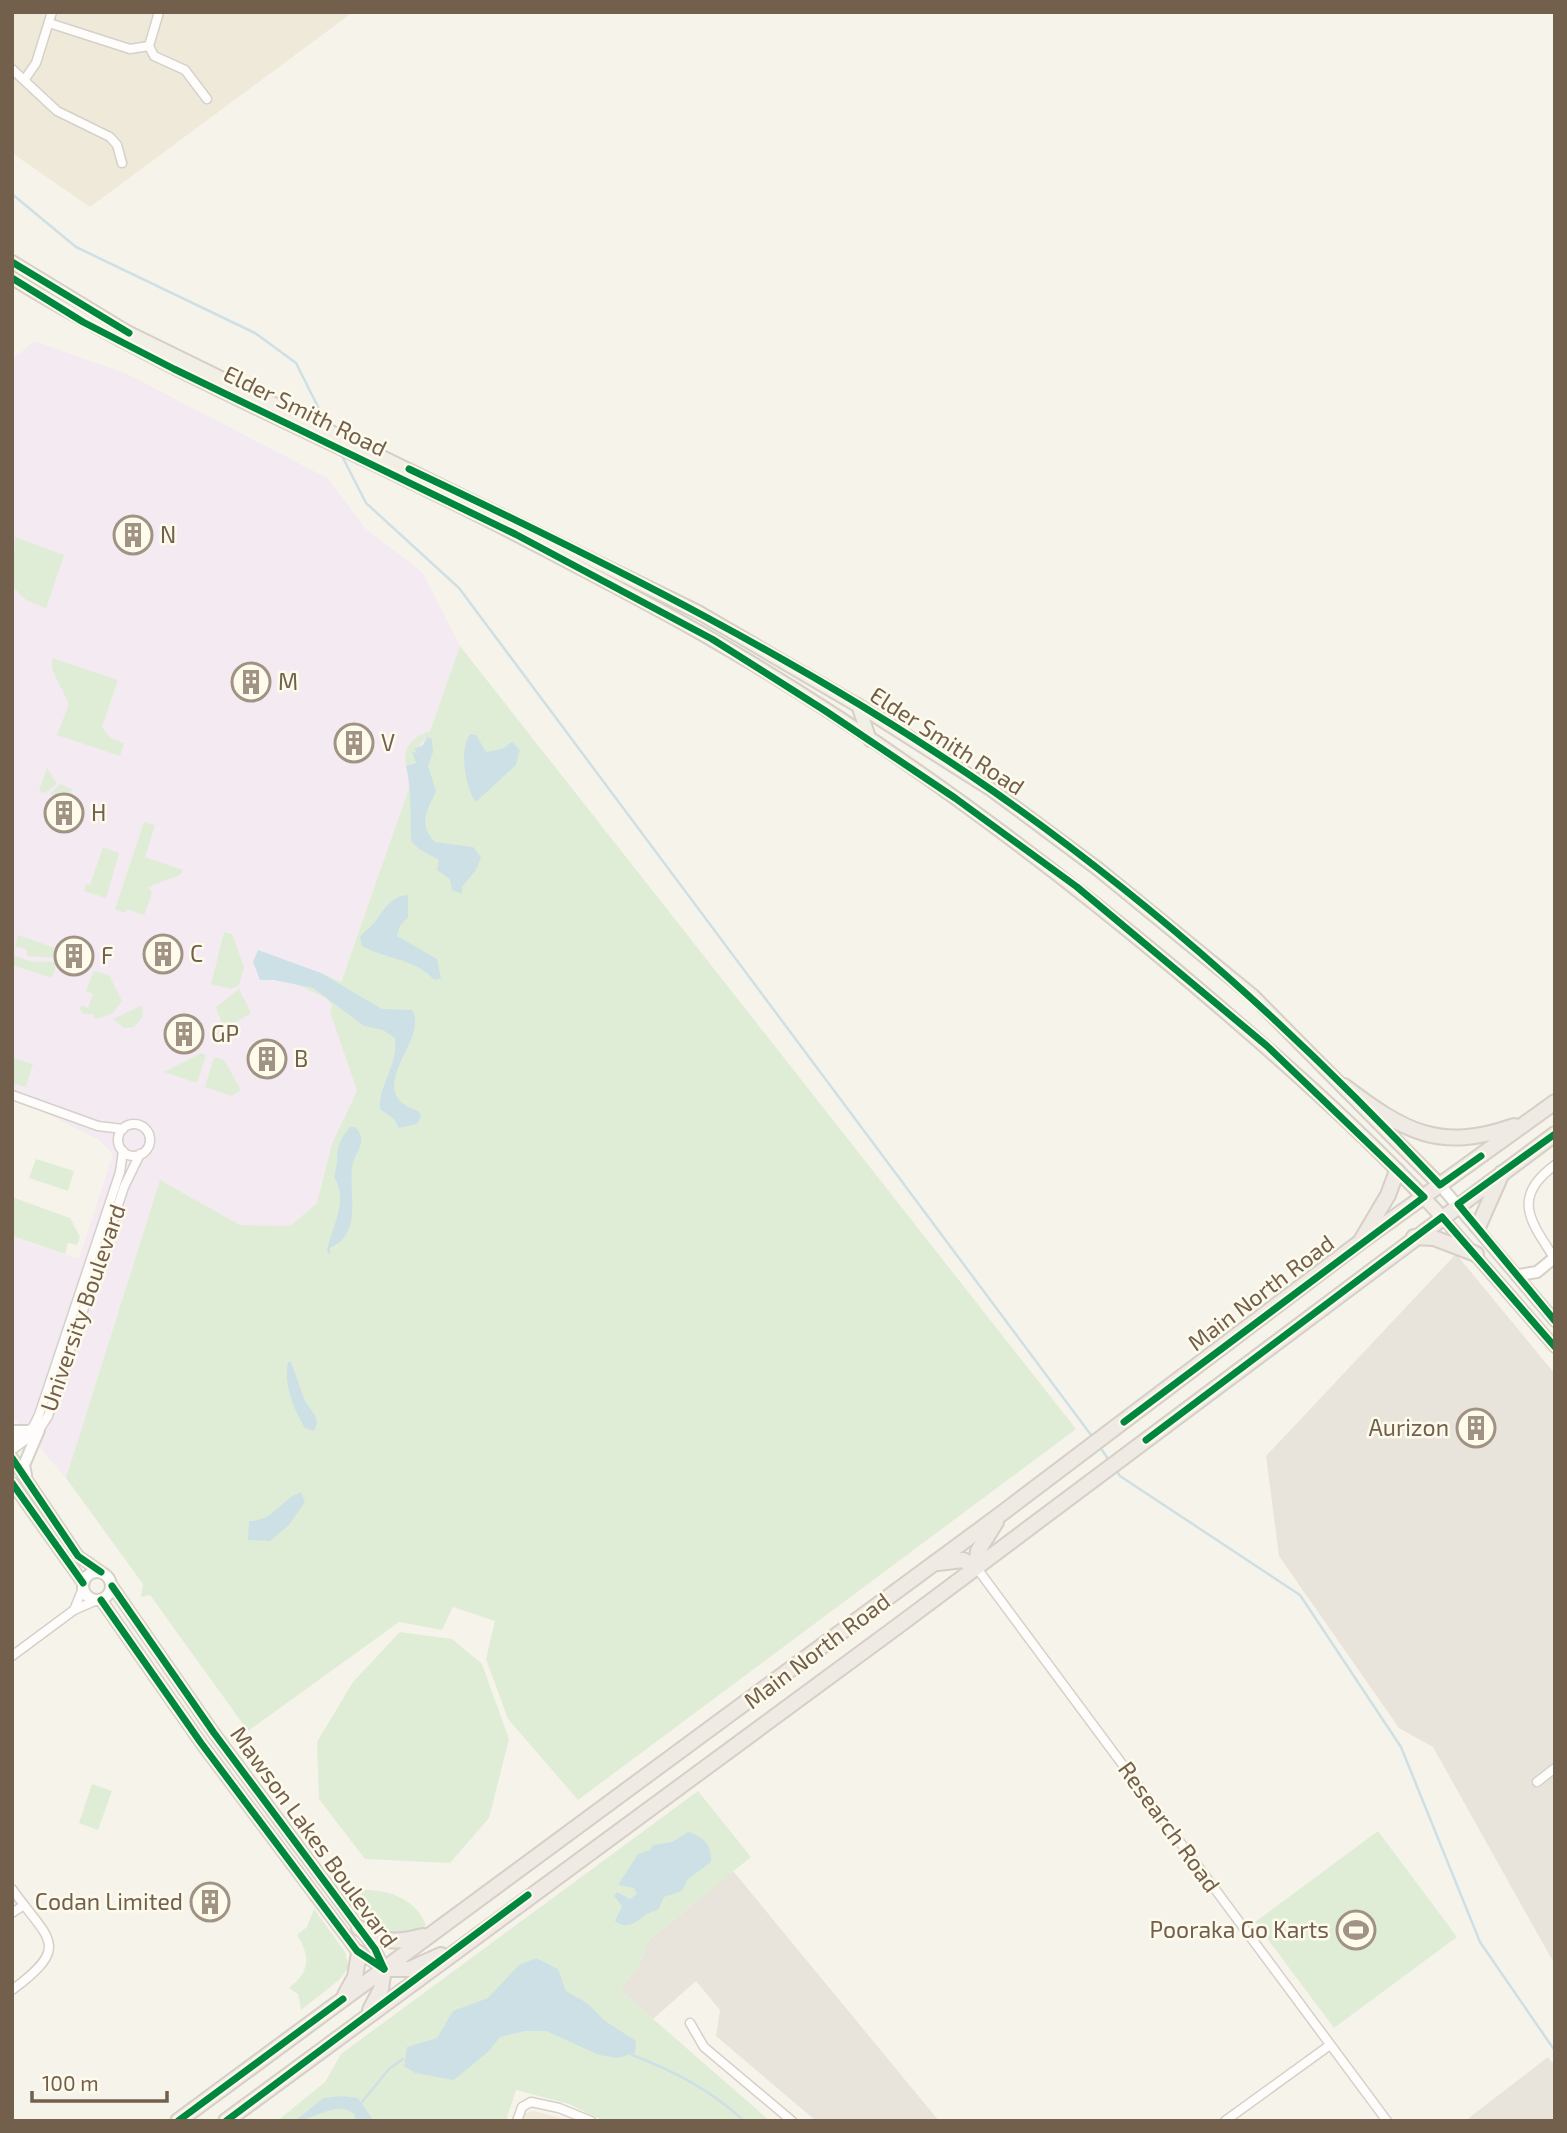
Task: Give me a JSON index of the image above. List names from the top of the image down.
{
  "streets": {
    "highway": ["Main North Road"],
    "main road": ["Elder Smith Road"],
    "street": ["University Boulevard", "Research Road", "Mawson Lakes Boulevard"]
  },
  "crossings": [
    ["Elder Smith Road", "Main North Road"],
    ["Main North Road", "Research Road"],
    ["Main North Road", "Mawson Lakes Boulevard"]
  ],
  "places": {
    "building": [
      "N",
      "M",
      "V",
      "H",
      "C",
      "F",
      "GP",
      "B",
      "Aurizon",
      "Codan Limited"
    ],
    "sports": ["Pooraka Go Karts"]
  },
  "scale_bar": "100 m"
}
